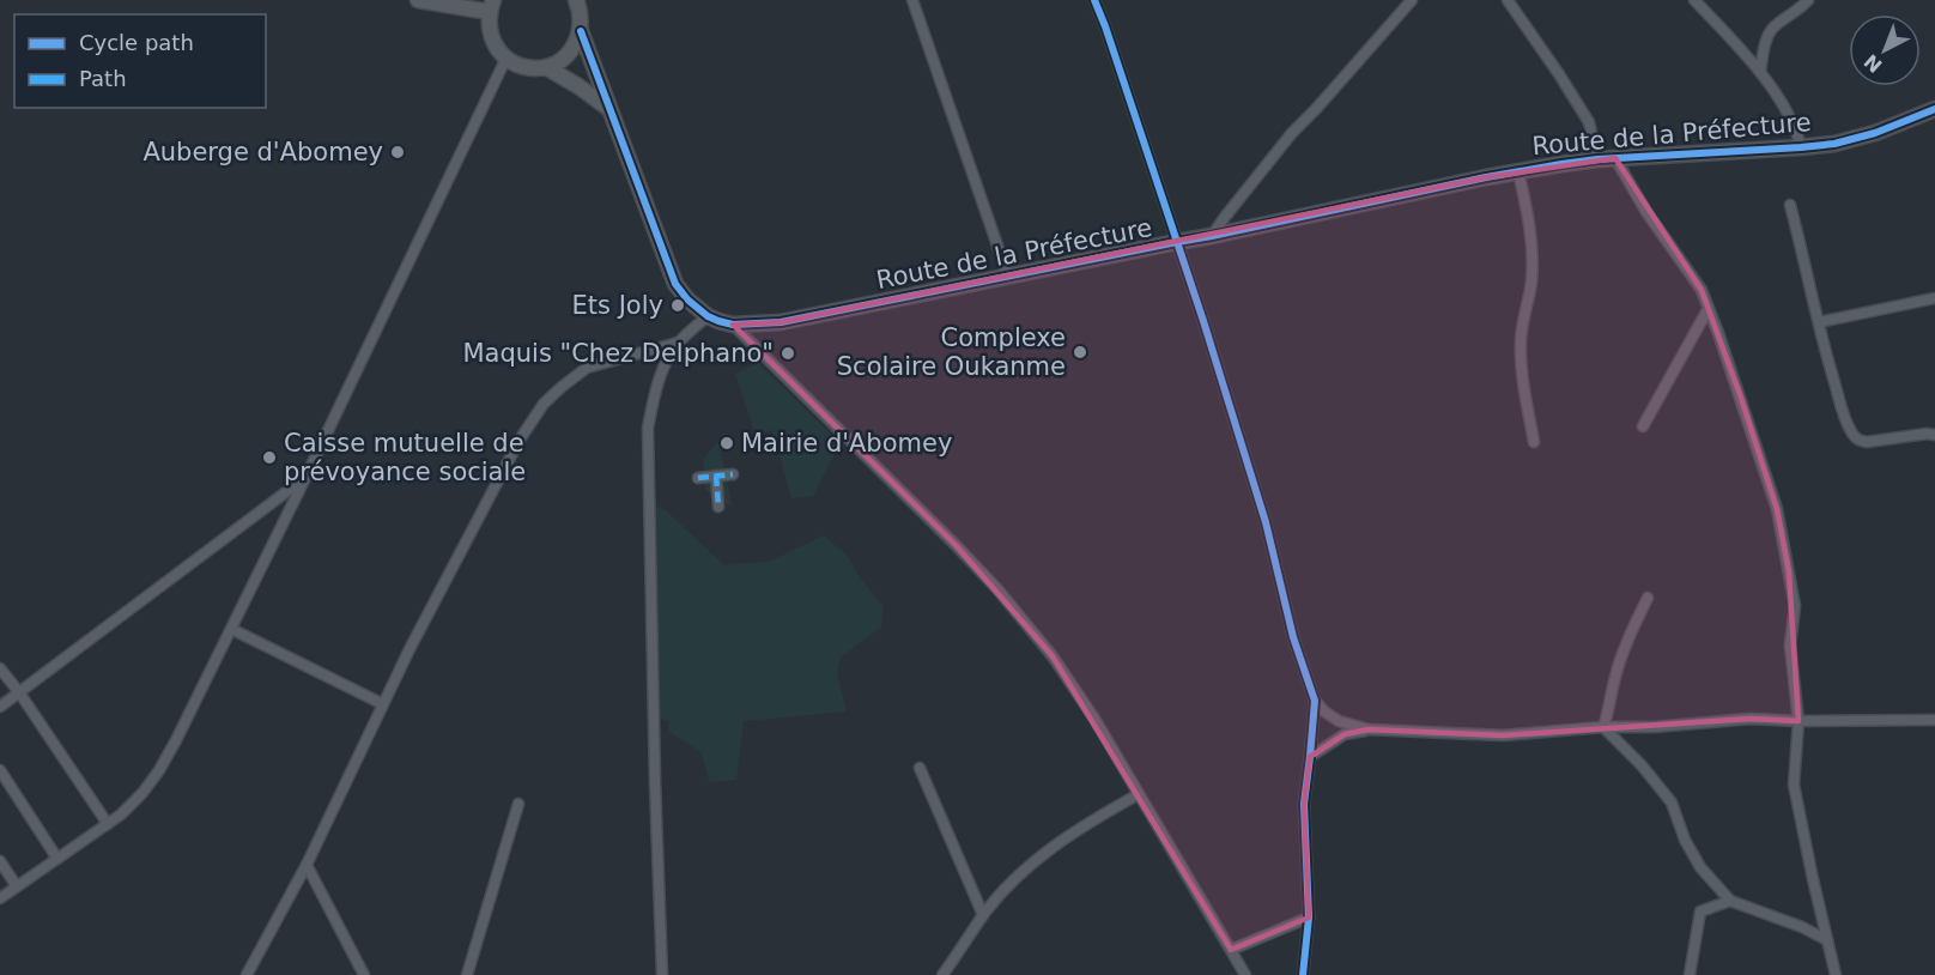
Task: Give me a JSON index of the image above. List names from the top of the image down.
{
  "streets": {
    "street": ["Route de la Préfecture"]
  },
  "places": [
    "Auberge d'Abomey",
    "Ets Joly",
    "Complexe Scolaire Oukanme",
    "Maquis \"Chez Delphano\"",
    "Mairie d'Abomey",
    "Caisse mutuelle de prévoyance sociale"
  ],
  "legend": ["Cycle path", "Path"],
  "north": "bottom left"
}
